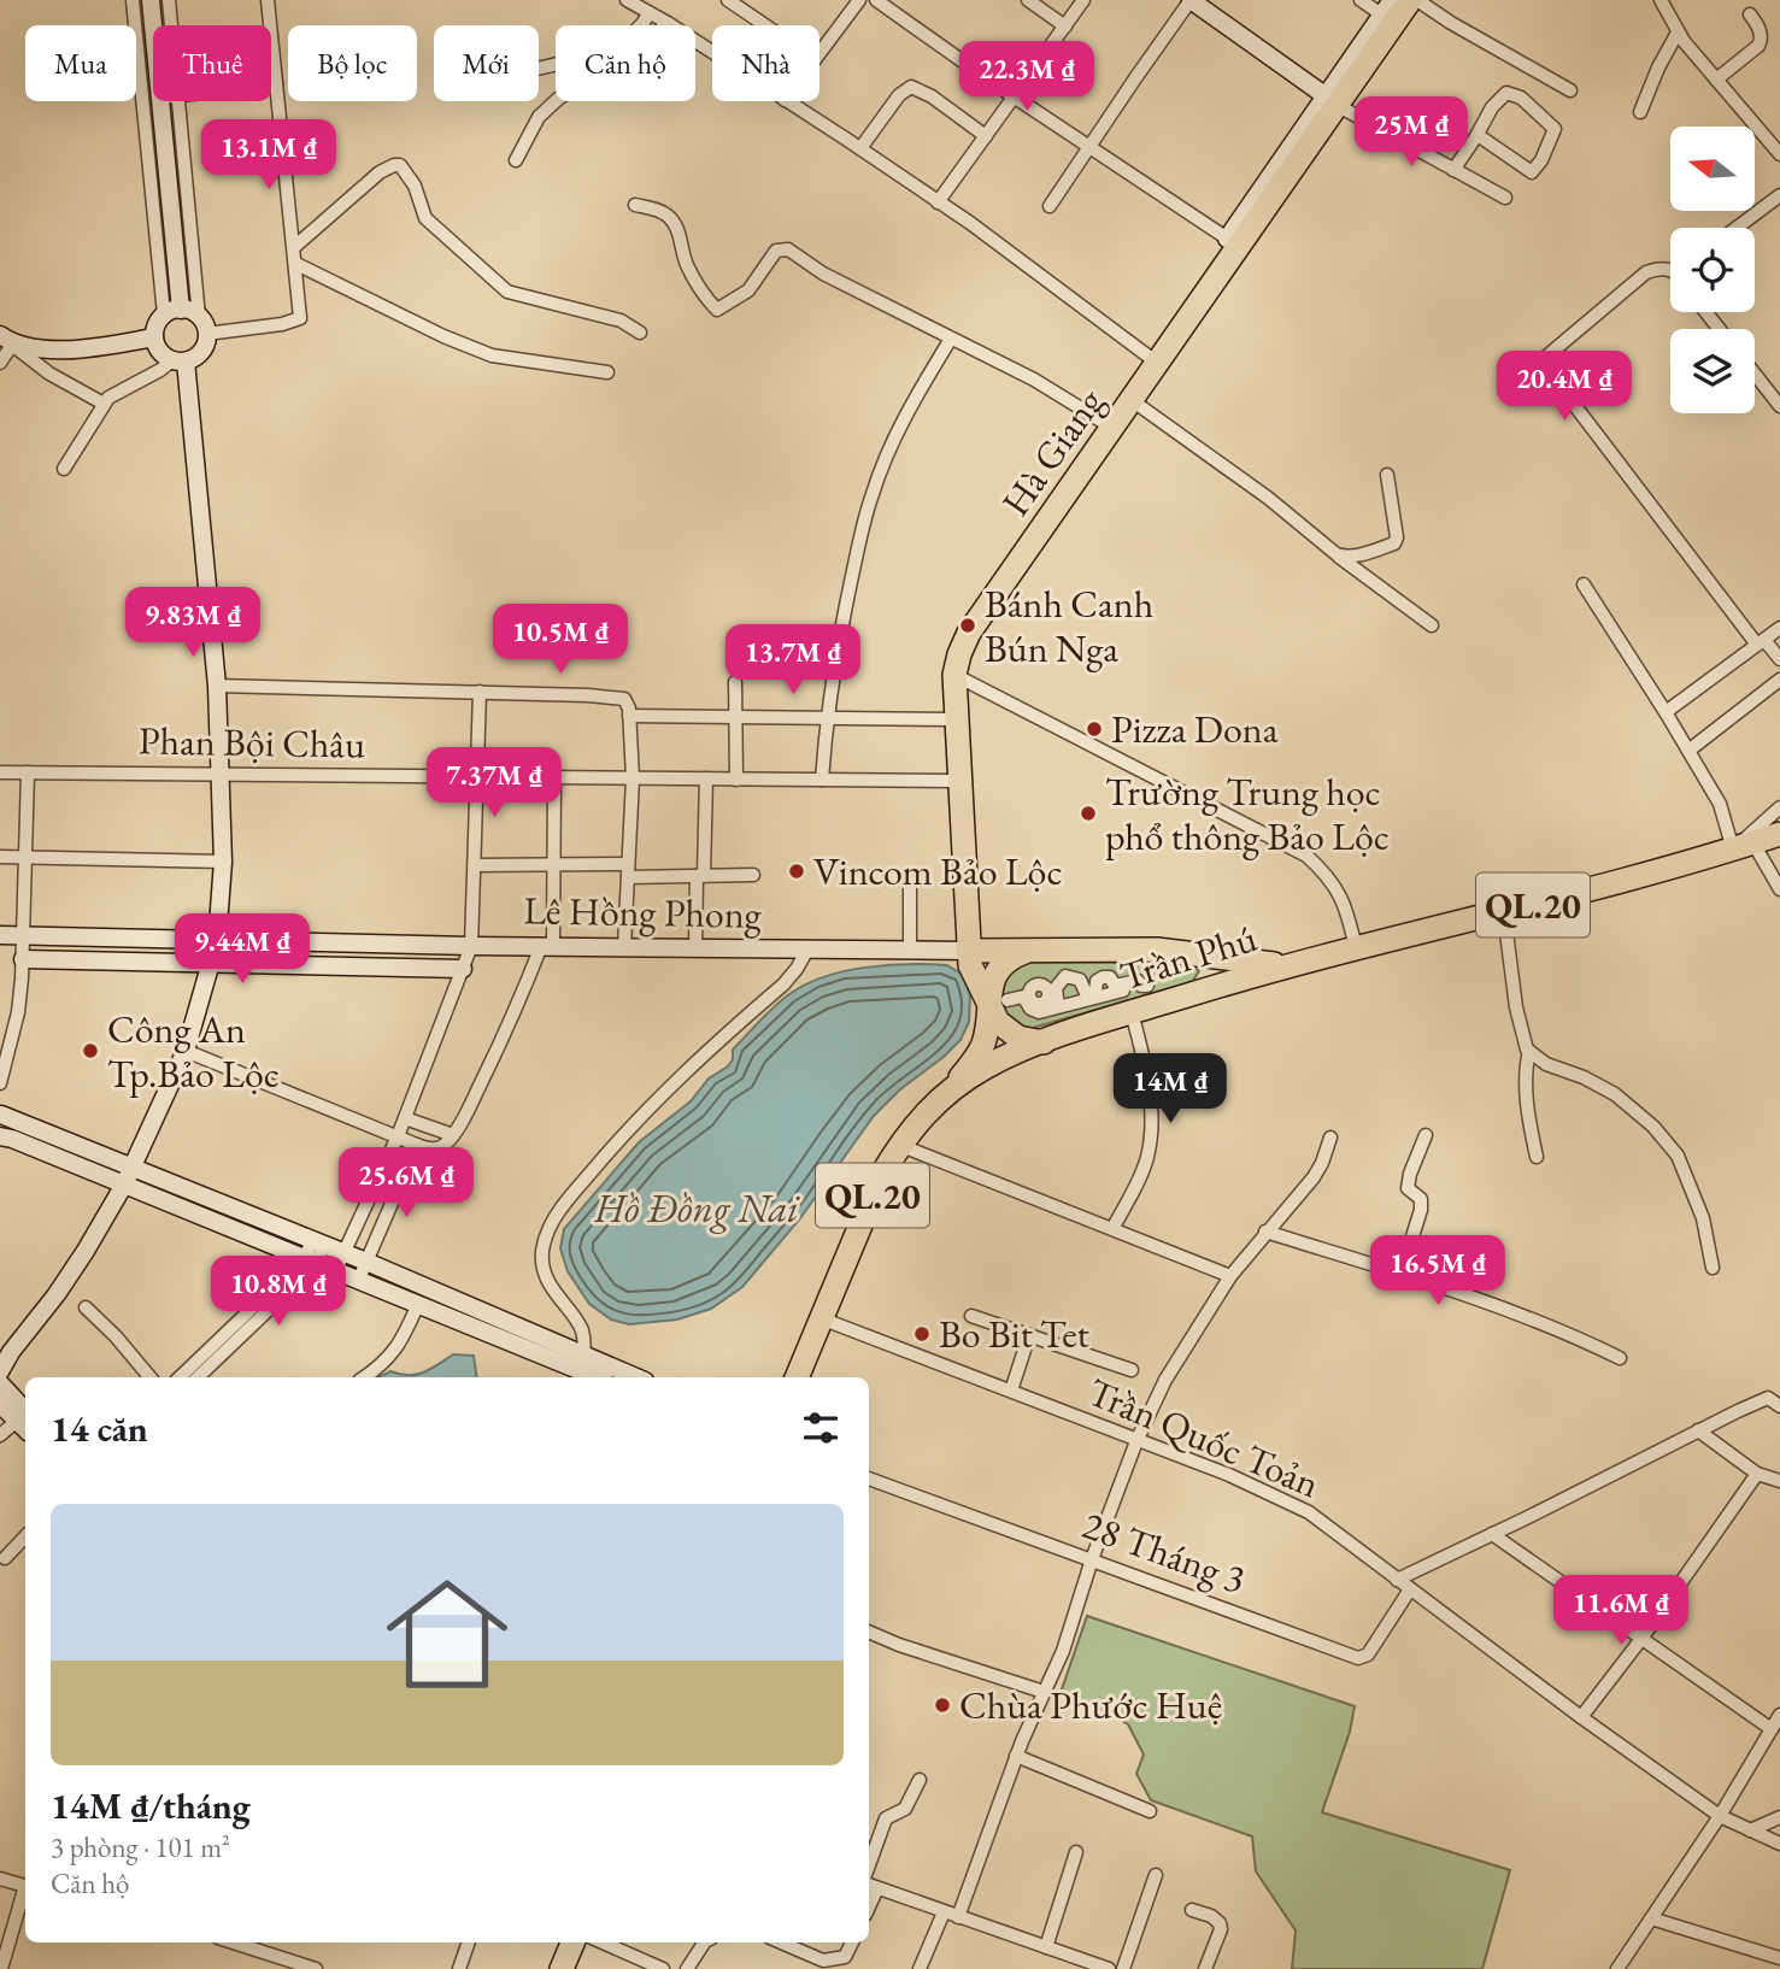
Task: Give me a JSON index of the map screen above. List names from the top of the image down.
{
  "streets": {
    "highway": [
      "Hà Giang",
      "QL.20",
      "Lê Hồng Phong",
      "Trần Phú"
    ],
    "street": ["Phan Bội Châu", "Trần Quốc Toản", "28 Tháng 3"]
  },
  "crossings": [
    ["Hà Giang", "Phan Bội Châu"],
    ["Hà Giang", "QL.20"],
    ["Hà Giang", "Lê Hồng Phong"],
    ["Hà Giang", "Trần Phú"],
    ["QL.20", "Lê Hồng Phong"],
    ["QL.20", "Trần Phú"],
    ["Lê Hồng Phong", "Trần Phú"],
    ["Trần Phú", "Trần Quốc Toản"],
    ["Trần Quốc Toản", "28 Tháng 3"]
  ],
  "water": ["Hồ Đồng Nai"],
  "places": [
    "Bánh Canh Bún Nga",
    "Pizza Dona",
    "Trường Trung học phổ thông Bảo Lộc",
    "Vincom Bảo Lộc",
    "Công An Tp.Bảo Lộc",
    "Bo Bit Tet",
    "Chùa Phước Huệ"
  ],
  "north": "left",
  "page": {
    "chip": [
      "Mua",
      "Thuê",
      "Bộ lọc",
      "Mới",
      "Căn hộ",
      "Nhà"
    ],
    "price": [
      "22.3M ₫",
      "25M ₫",
      "13.1M ₫",
      "20.4M ₫",
      "9.83M ₫",
      "10.5M ₫",
      "13.7M ₫",
      "7.37M ₫",
      "9.44M ₫",
      "14M ₫",
      "25.6M ₫",
      "16.5M ₫",
      "10.8M ₫",
      "11.6M ₫"
    ],
    "heading": "14 căn",
    "list": [
      {
        "name": "14M ₫/tháng",
        "note": "3 phòng · 101 m² · Căn hộ"
      }
    ]
  }
}
